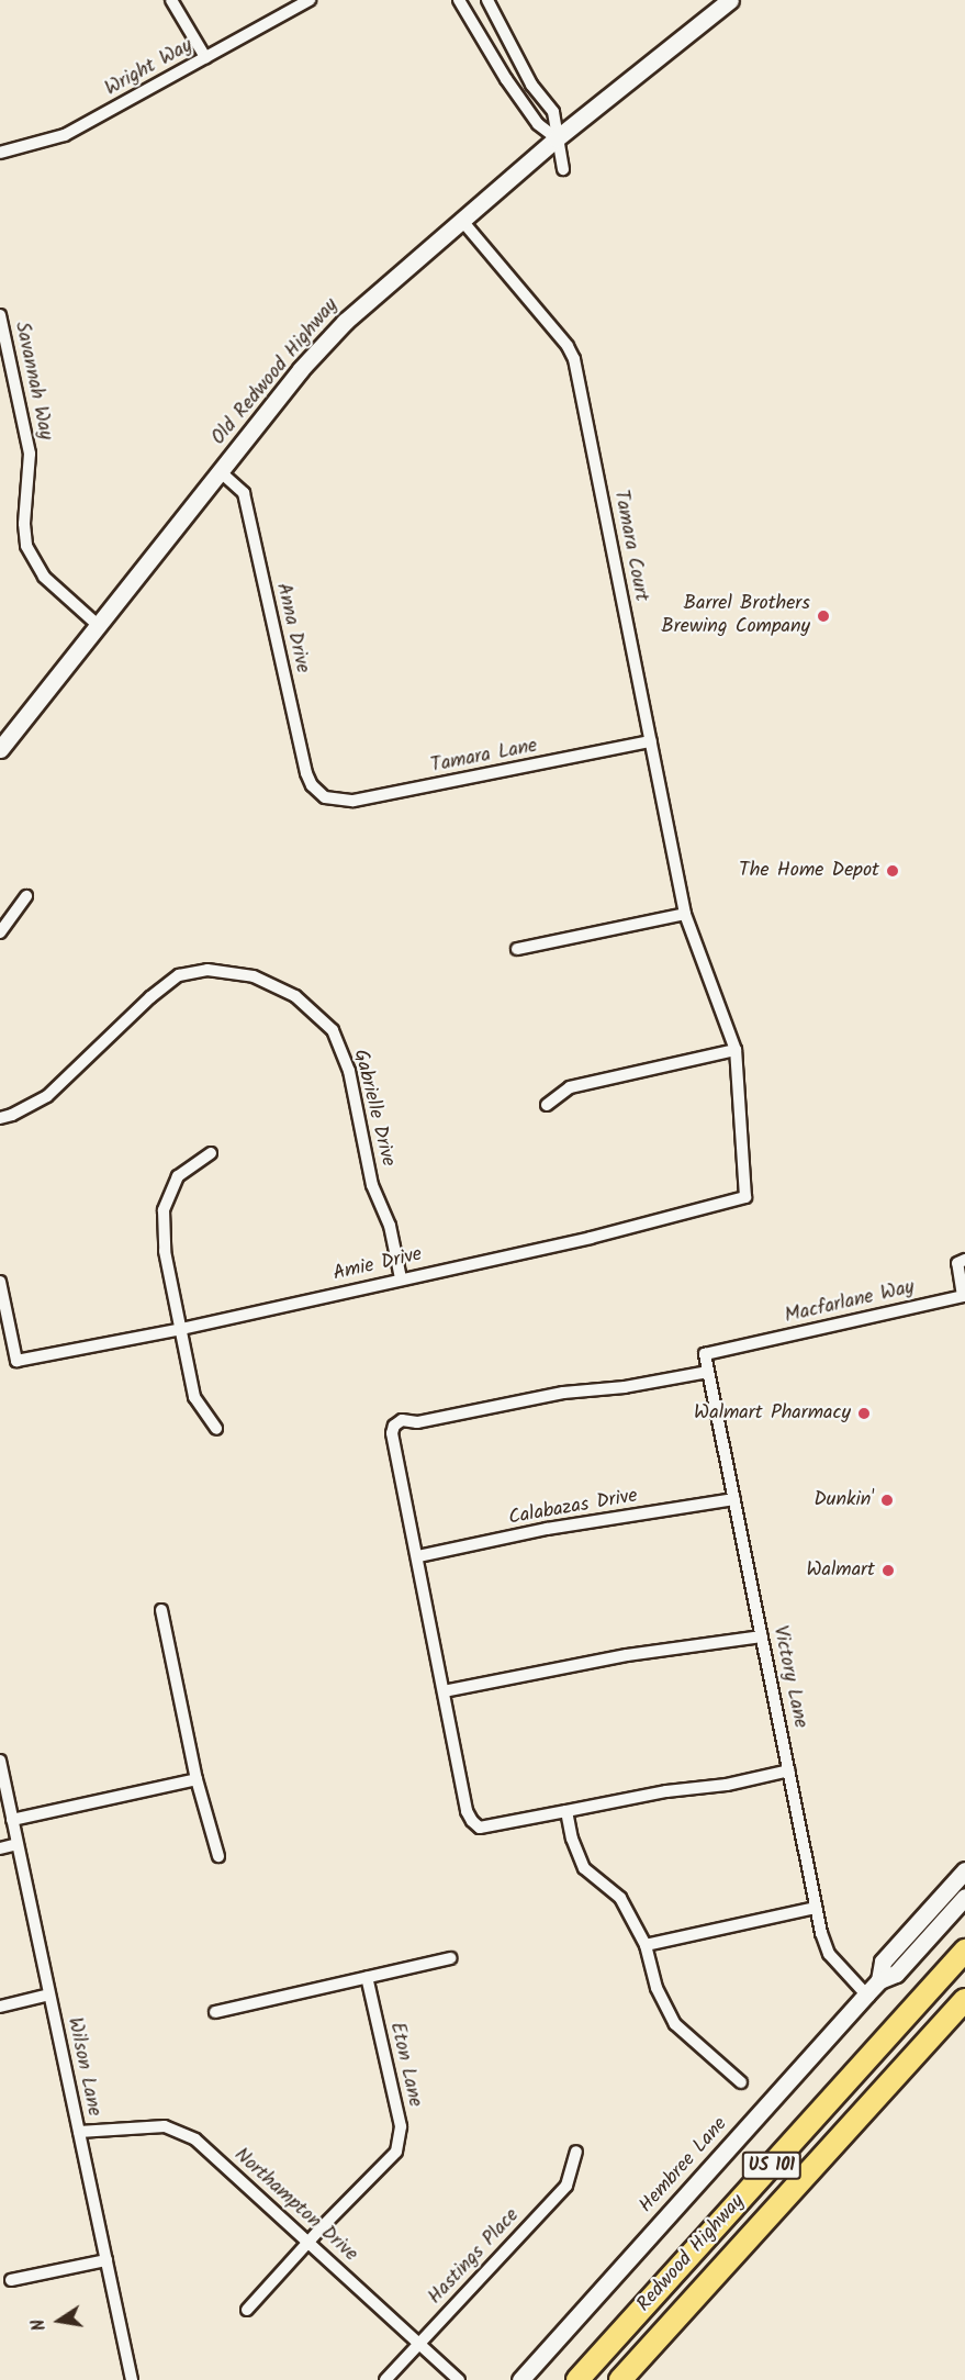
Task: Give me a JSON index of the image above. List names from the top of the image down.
{
  "streets": {
    "highway": ["US 101", "Redwood Highway"],
    "main road": ["Old Redwood Highway", "Hembree Lane"],
    "street": [
      "Wright Way",
      "Savannah Way",
      "Tamara Court",
      "Anna Drive",
      "Tamara Lane",
      "Gabrielle Drive",
      "Amie Drive",
      "Macfarlane Way",
      "Calabazas Drive",
      "Victory Lane",
      "Eton Lane",
      "Wilson Lane",
      "Northampton Drive",
      "Hastings Place"
    ]
  },
  "crossings": [
    ["Old Redwood Highway", "Savannah Way"],
    ["Old Redwood Highway", "Tamara Court"],
    ["Old Redwood Highway", "Anna Drive"],
    ["Tamara Court", "Tamara Lane"],
    ["Tamara Court", "Amie Drive"],
    ["Anna Drive", "Tamara Lane"],
    ["Gabrielle Drive", "Amie Drive"],
    ["Macfarlane Way", "Victory Lane"],
    ["Calabazas Drive", "Victory Lane"],
    ["Victory Lane", "Hembree Lane"],
    ["Eton Lane", "Northampton Drive"],
    ["Wilson Lane", "Northampton Drive"],
    ["Northampton Drive", "Hastings Place"]
  ],
  "places": [
    "Barrel Brothers Brewing Company",
    "The Home Depot",
    "Walmart Pharmacy",
    "Dunkin'",
    "Walmart"
  ],
  "north": "left"
}
